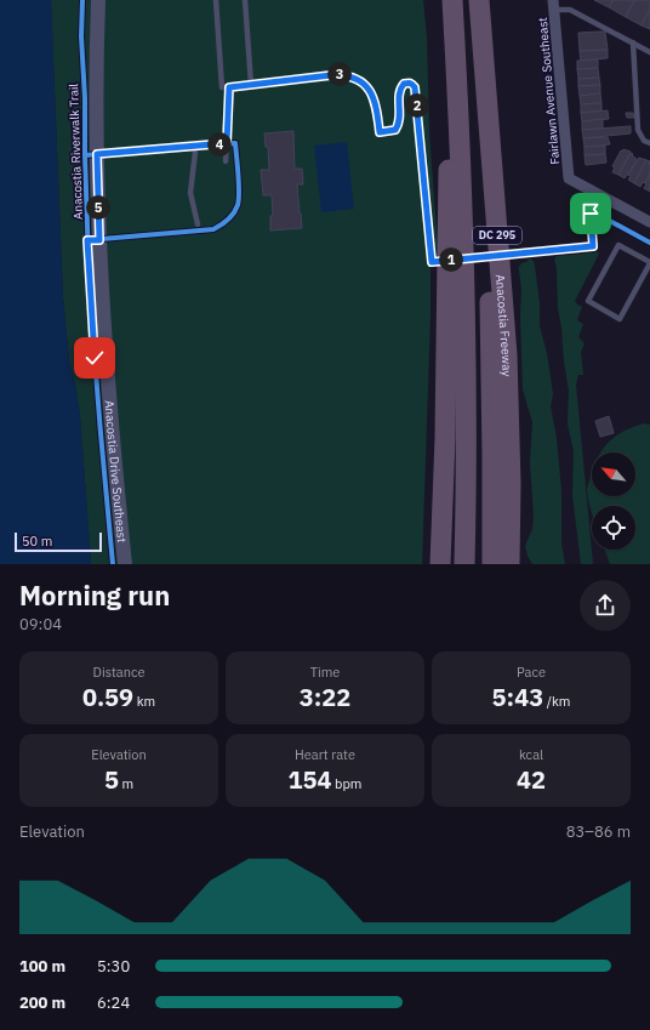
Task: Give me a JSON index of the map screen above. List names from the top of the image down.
{
  "streets": {
    "highway": ["DC 295", "Anacostia Freeway"],
    "street": ["Fairlawn Avenue Southeast", "Anacostia Drive Southeast"],
    "cycle path": ["Anacostia Riverwalk Trail"]
  },
  "scale_bar": "50 m",
  "north": "top left",
  "page": {
    "pins": [
      "3",
      "2",
      "4",
      "5",
      "1"
    ],
    "scale": "50 m",
    "heading": ["Morning run", "09:04"],
    "stats": [
      ["Distance", "0.59 km"],
      ["Time", "3:22"],
      ["Pace", "5:43 /km"],
      ["Elevation", "5 m"],
      ["Heart rate", "154 bpm"],
      ["kcal", "42"]
    ],
    "chart": ["Elevation", "83–86 m"],
    "list": [
      {
        "name": "100 m",
        "note": "5:30"
      },
      {
        "name": "200 m",
        "note": "6:24"
      }
    ]
  }
}
